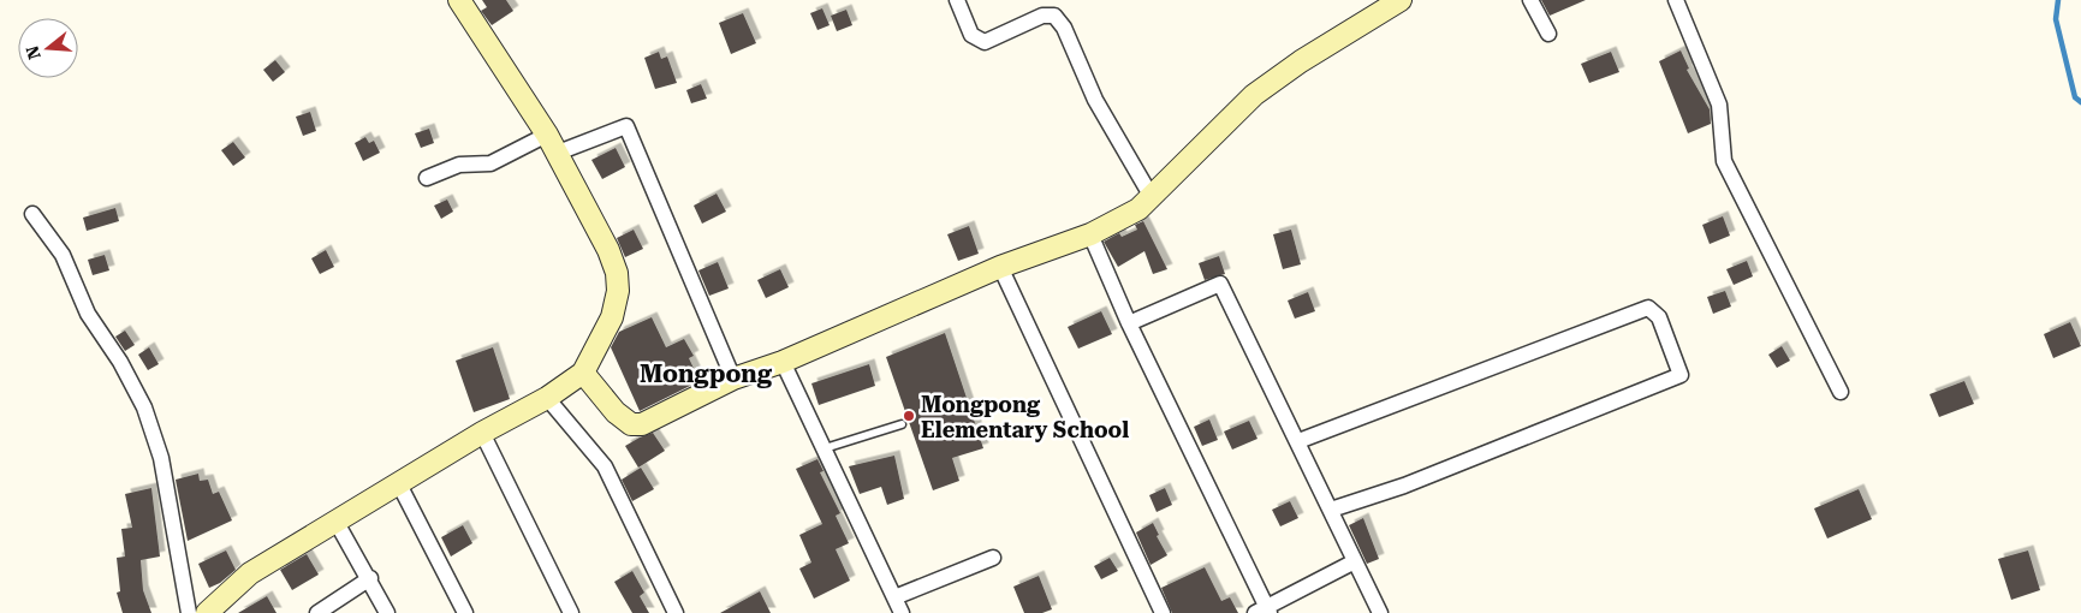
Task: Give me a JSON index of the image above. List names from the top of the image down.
{
  "districts": ["Mongpong"],
  "places": ["Mongpong Elementary School"],
  "north": "left"
}
